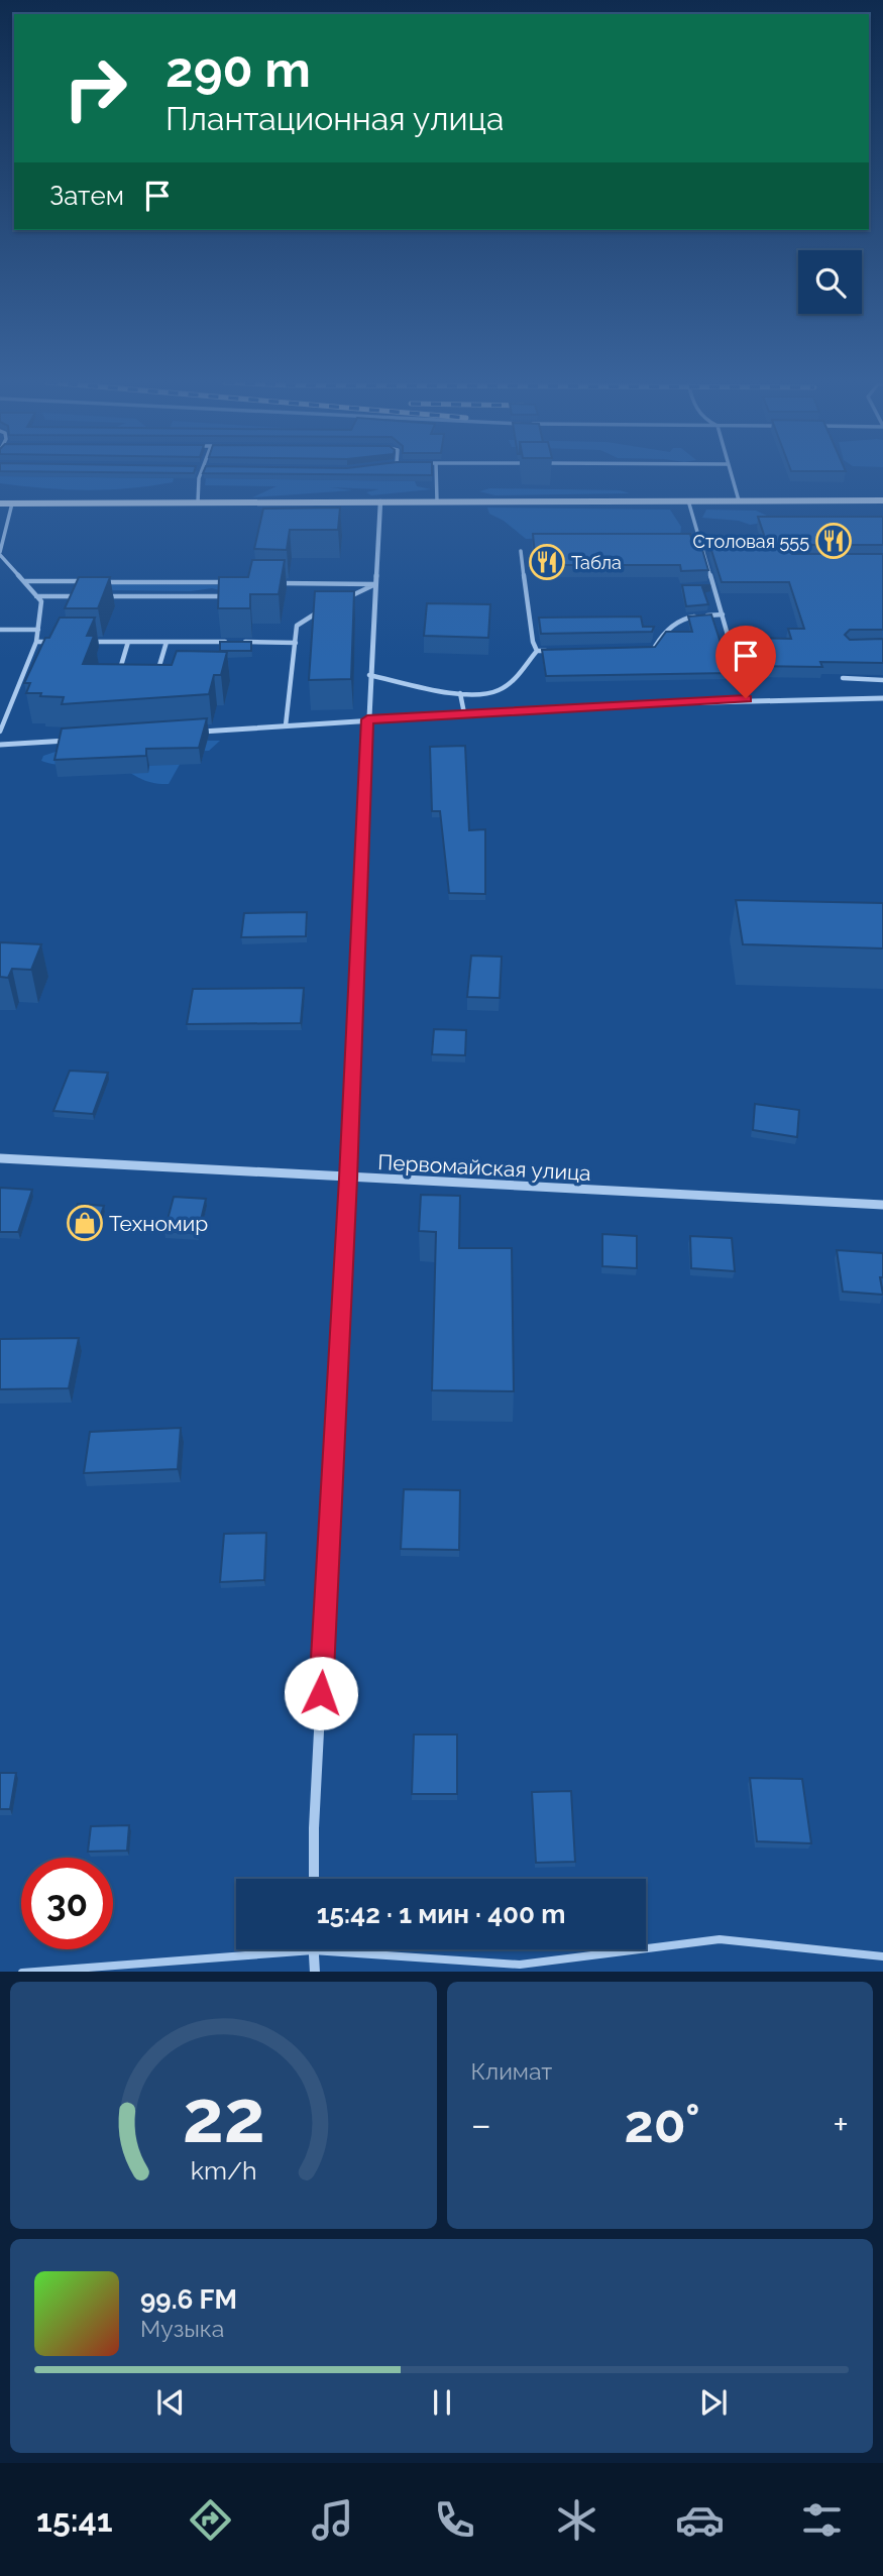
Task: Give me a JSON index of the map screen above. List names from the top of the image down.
{
  "streets": {
    "street": ["Первомайская улица"]
  },
  "places": {
    "restaurant": ["Столовая 555", "Табла"],
    "shop": ["Техномир"]
  },
  "page": {
    "turn": ["290 m", "Плантационная улица"],
    "then": "Затем",
    "limit": "30",
    "trip": "15:42 · 1 мин · 400 m",
    "tile": "Климат",
    "heat": ["−", "20°", "+"],
    "song": ["99.6 FM", "Музыка"],
    "tabs": "15:41",
    "gauge": ["22", "km/h"]
  }
}
